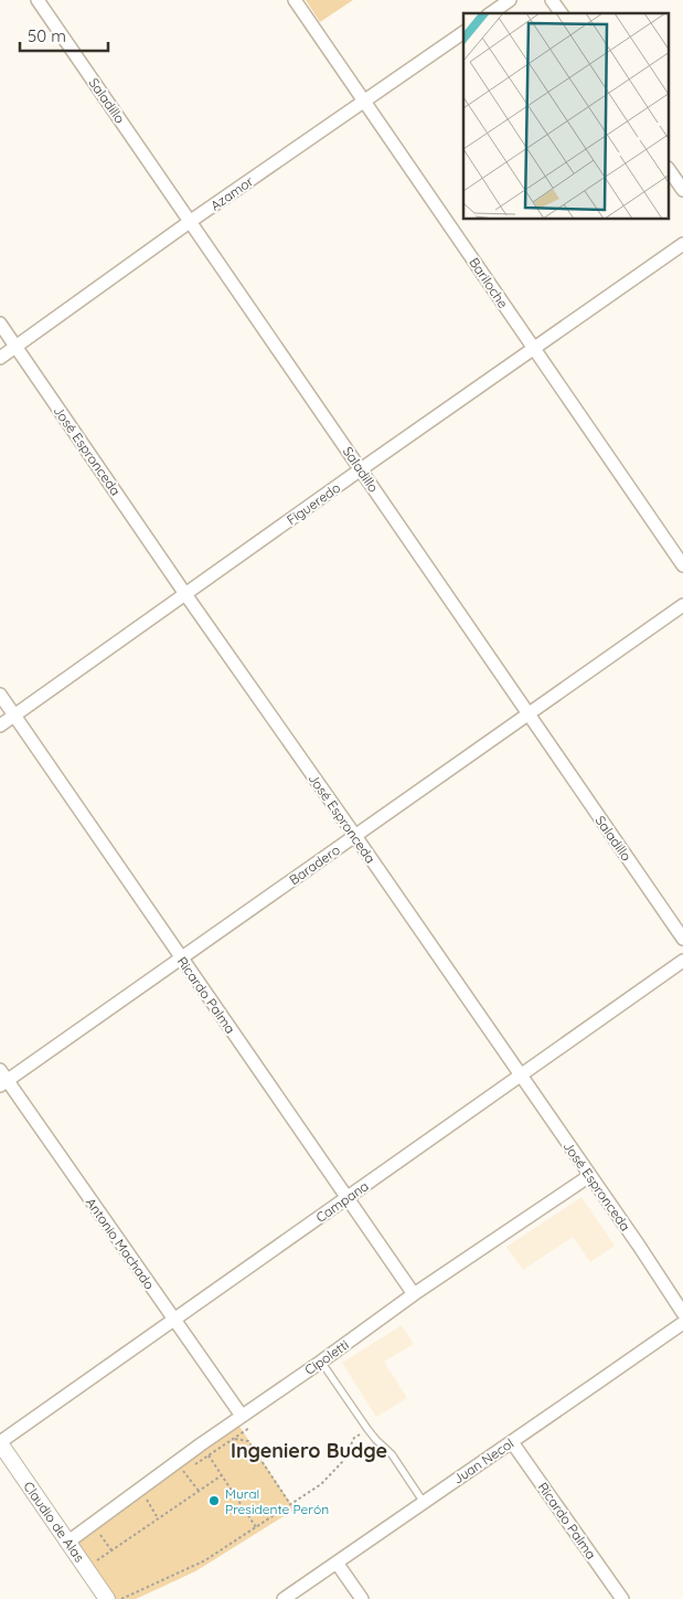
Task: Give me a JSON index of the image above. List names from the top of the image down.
{
  "streets": {
    "street": [
      "Saladillo",
      "Azamor",
      "Bariloche",
      "José Espronceda",
      "Figueredo",
      "Baradero",
      "Ricardo Palma",
      "Campana",
      "Antonio Machado",
      "Cipoletti",
      "Juan Necol",
      "Claudio de Alas"
    ]
  },
  "crossings": [
    ["Saladillo", "Azamor"],
    ["Saladillo", "Figueredo"],
    ["Saladillo", "Baradero"],
    ["Azamor", "Bariloche"],
    ["Azamor", "José Espronceda"],
    ["Bariloche", "Figueredo"],
    ["José Espronceda", "Figueredo"],
    ["José Espronceda", "Baradero"],
    ["José Espronceda", "Campana"],
    ["José Espronceda", "Cipoletti"],
    ["Figueredo", "Ricardo Palma"],
    ["Baradero", "Ricardo Palma"],
    ["Baradero", "Antonio Machado"],
    ["Ricardo Palma", "Campana"],
    ["Ricardo Palma", "Cipoletti"],
    ["Ricardo Palma", "Juan Necol"],
    ["Campana", "Antonio Machado"],
    ["Campana", "Claudio de Alas"],
    ["Antonio Machado", "Cipoletti"],
    ["Cipoletti", "Claudio de Alas"]
  ],
  "districts": ["Ingeniero Budge"],
  "places": ["Mural Presidente Perón"],
  "scale_bar": "50 m"
}
